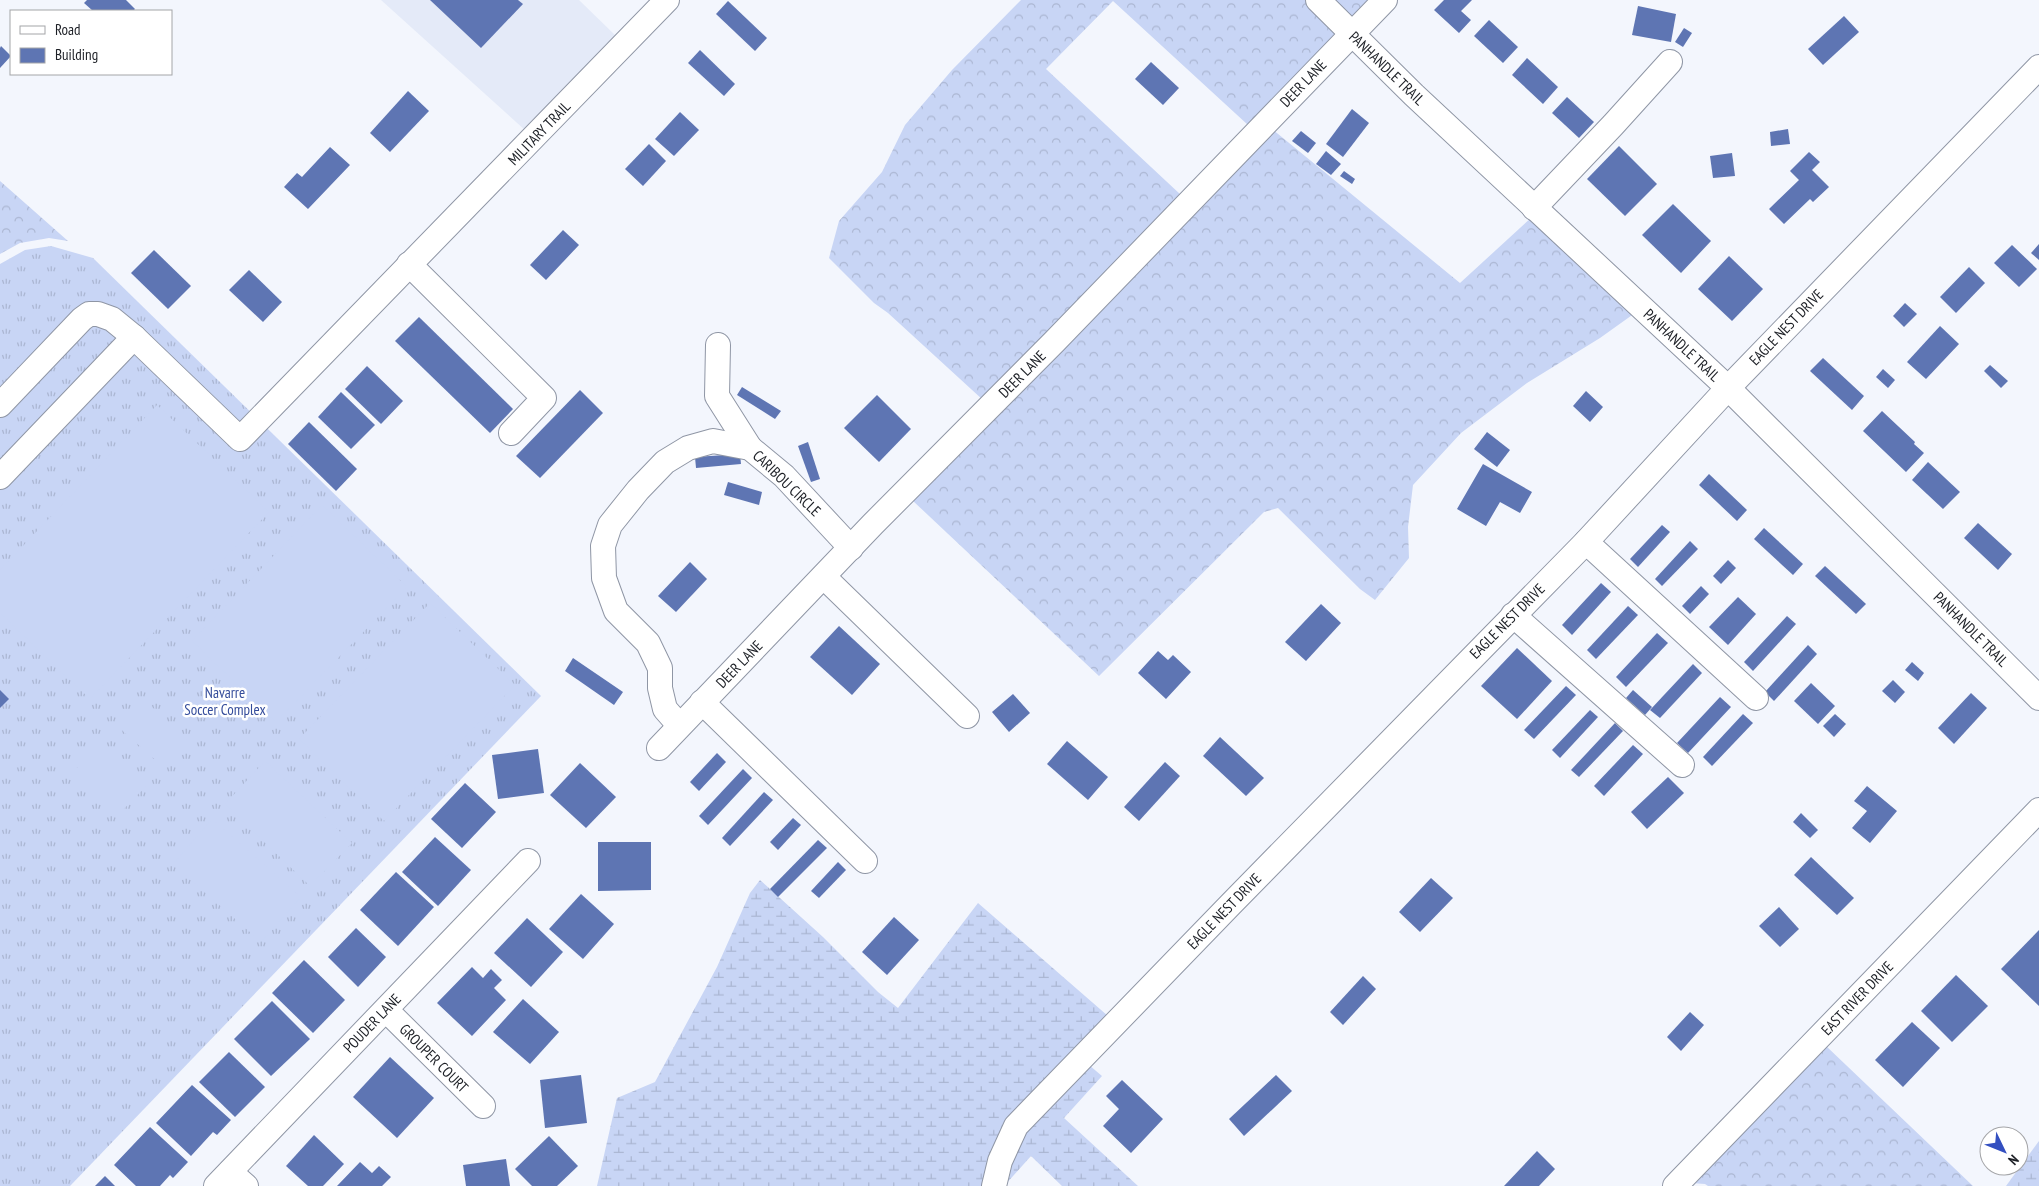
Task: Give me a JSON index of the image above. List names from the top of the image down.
{
  "streets": {
    "street": [
      "PANHANDLE TRAIL",
      "DEER LANE",
      "MILITARY TRAIL",
      "EAGLE NEST DRIVE",
      "CARIBOU CIRCLE",
      "EAST RIVER DRIVE",
      "POUDER LANE",
      "GROUPER COURT"
    ]
  },
  "crossings": [
    ["PANHANDLE TRAIL", "DEER LANE"],
    ["PANHANDLE TRAIL", "EAGLE NEST DRIVE"],
    ["DEER LANE", "CARIBOU CIRCLE"],
    ["POUDER LANE", "GROUPER COURT"]
  ],
  "parks": ["Navarre Soccer Complex"],
  "legend": ["Road", "Building"],
  "north": "bottom right"
}
